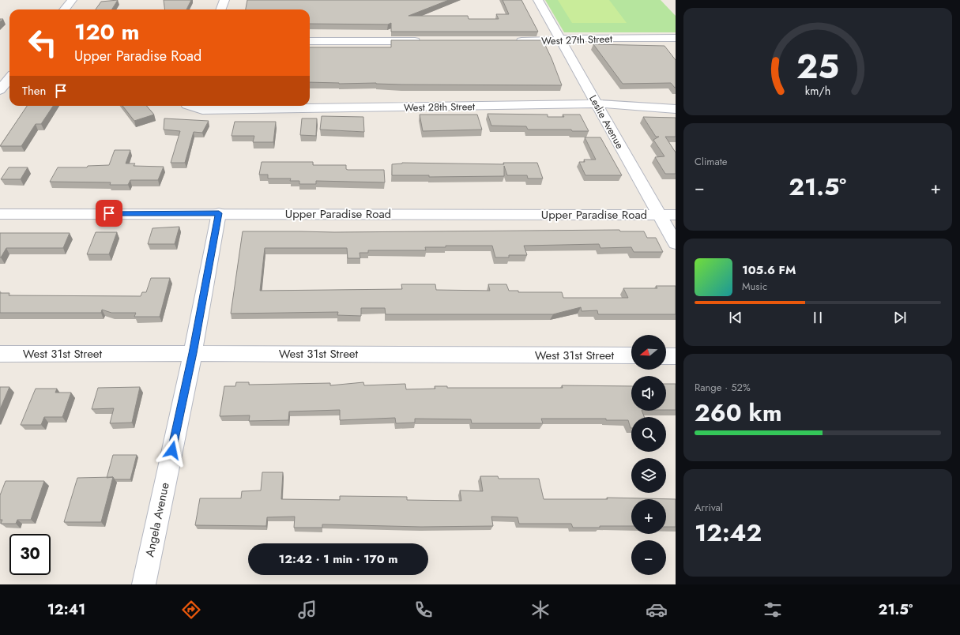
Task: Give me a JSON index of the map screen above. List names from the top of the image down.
{
  "streets": {
    "street": [
      "West 27th Street",
      "West 28th Street",
      "Leslie Avenue",
      "Upper Paradise Road",
      "West 31st Street",
      "Angela Avenue"
    ]
  },
  "crossings": [
    ["West 27th Street", "Leslie Avenue"],
    ["West 28th Street", "Leslie Avenue"],
    ["Leslie Avenue", "Upper Paradise Road"],
    ["Upper Paradise Road", "Angela Avenue"],
    ["West 31st Street", "Angela Avenue"]
  ],
  "north": "left",
  "page": {
    "turn": ["120 m", "Upper Paradise Road"],
    "then": "Then",
    "tile": [
      "Climate",
      ["Range · 52%", "260 km"],
      ["Arrival", "12:42"]
    ],
    "heat": ["−", "21.5°", "+"],
    "song": ["105.6 FM", "Music"],
    "map_buttons": ["+", "−"],
    "limit": "30",
    "trip": "12:42 · 1 min · 170 m",
    "tabs": ["12:41", "21.5°"],
    "gauge": ["25", "km/h"]
  }
}
